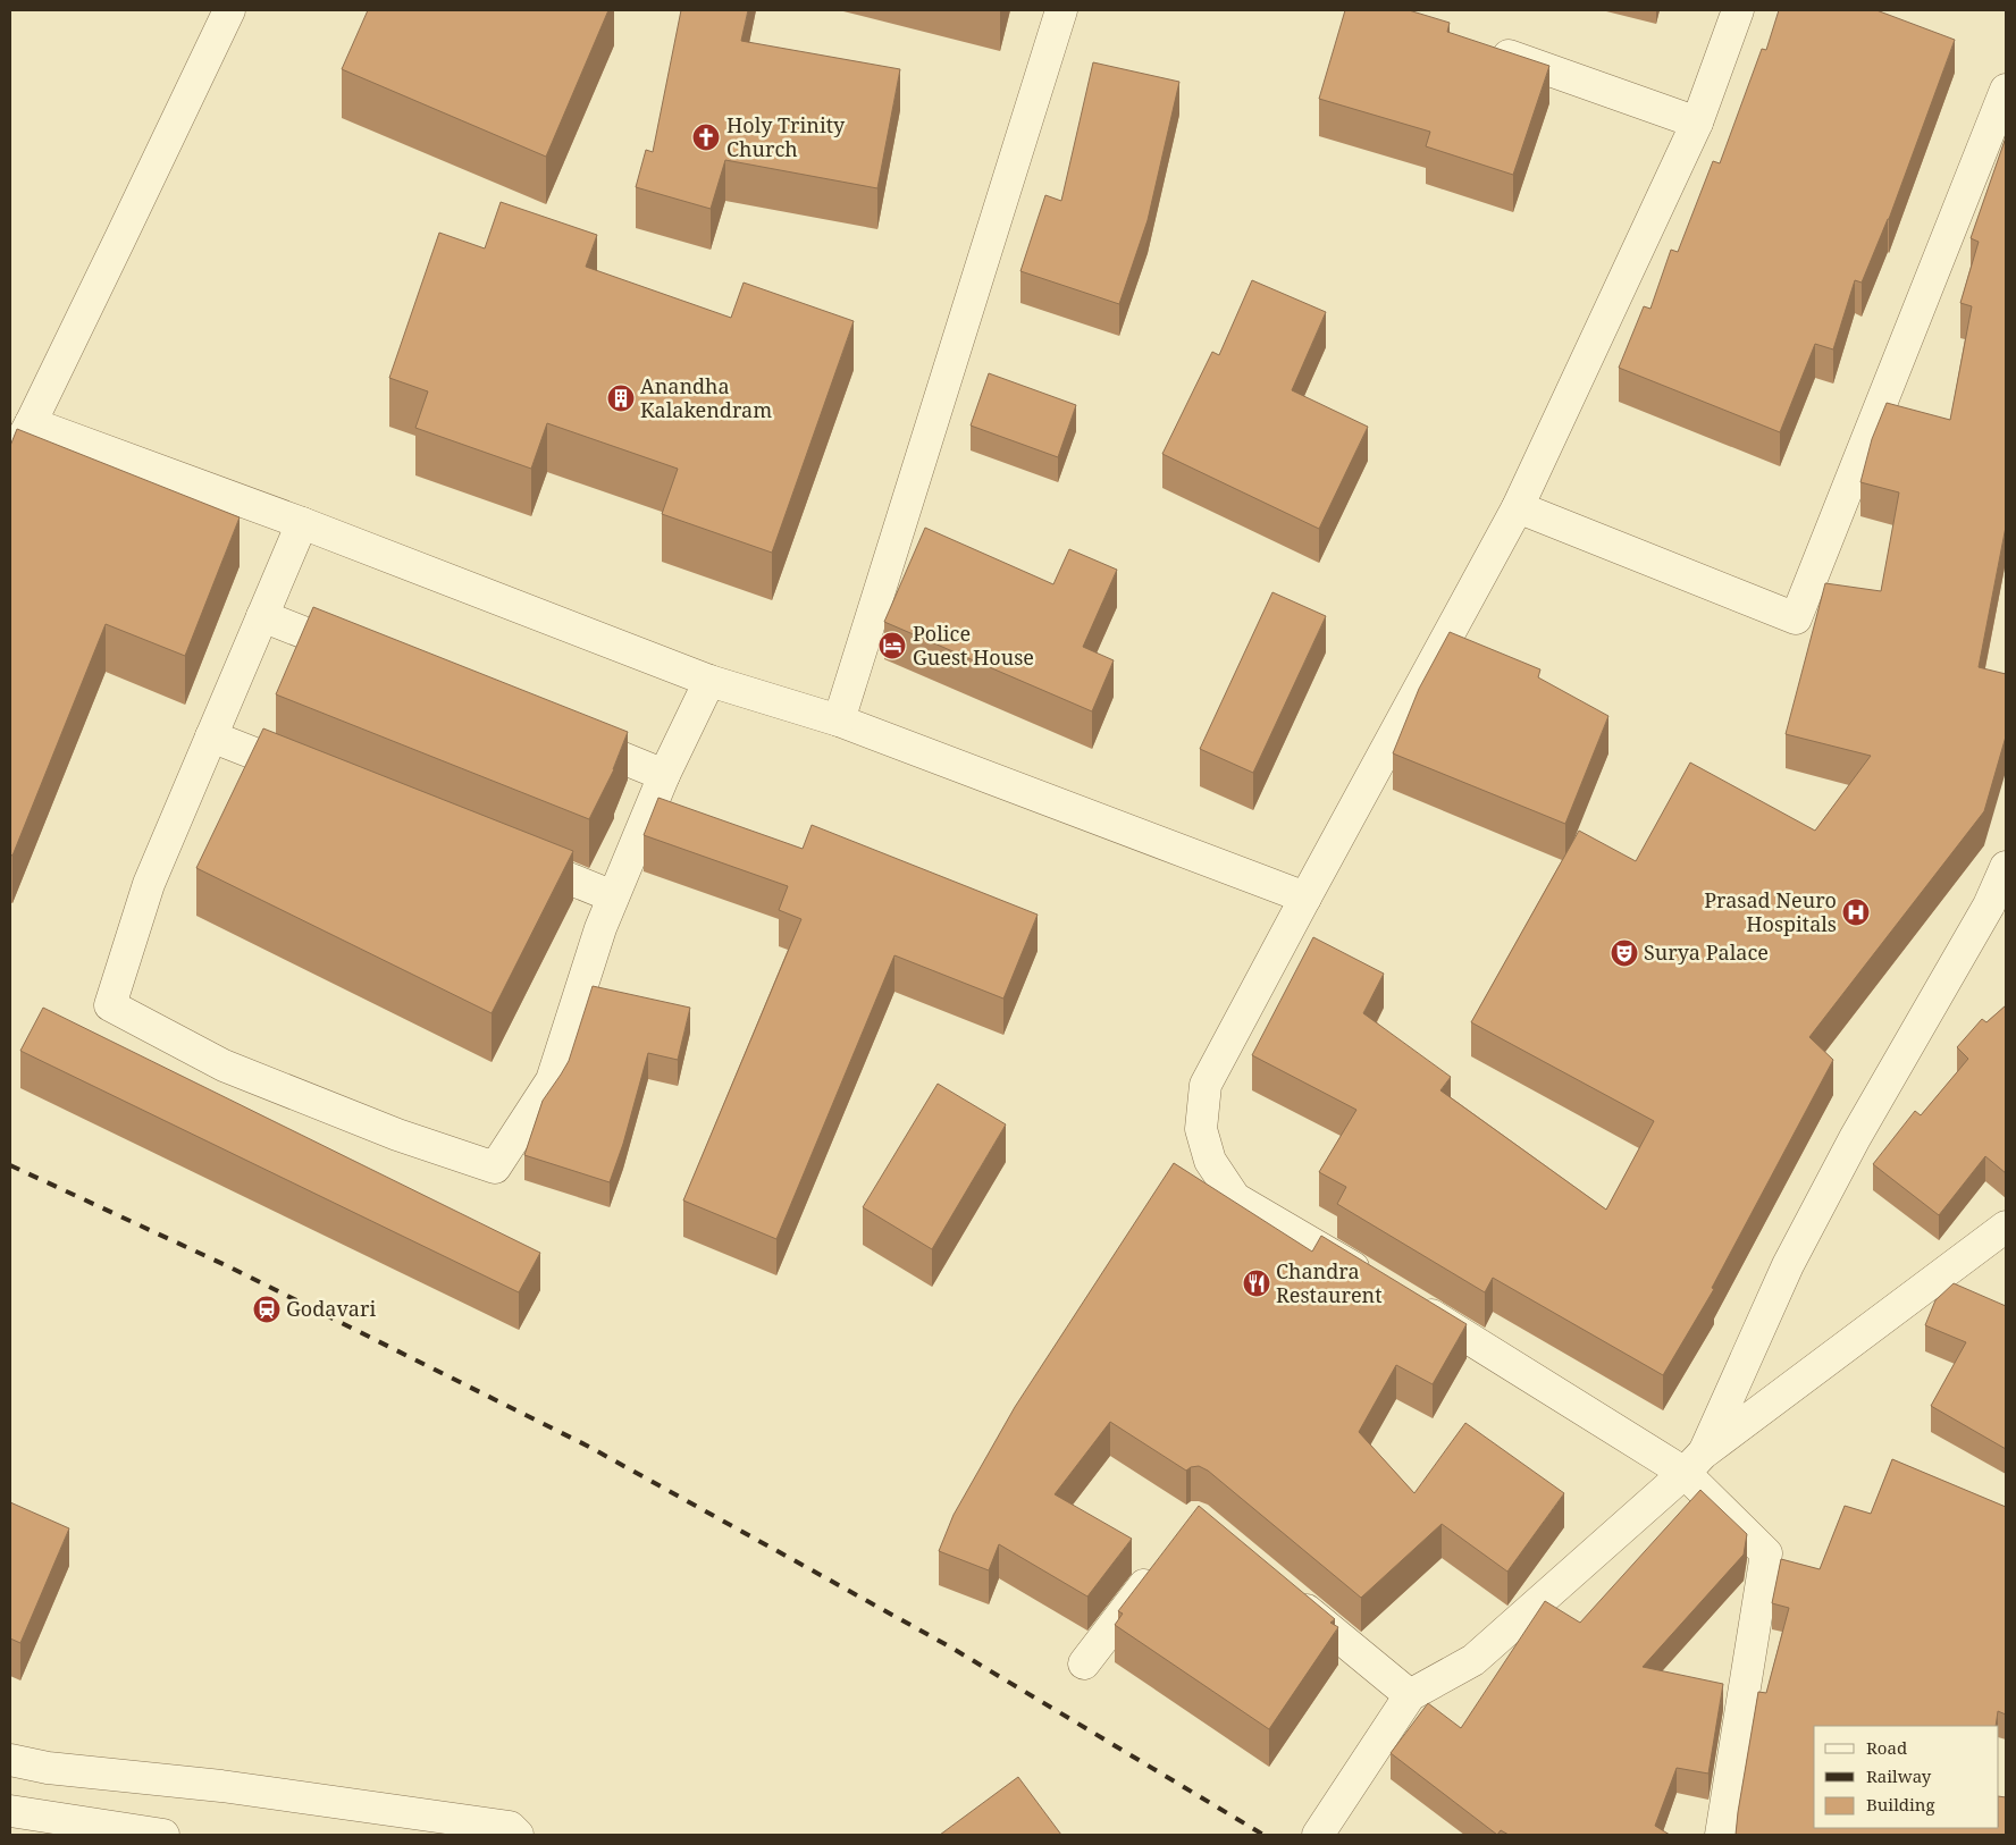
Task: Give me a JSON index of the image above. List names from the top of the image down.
{
  "places": {
    "church": ["Holy Trinity Church"],
    "building": ["Anandha Kalakendram"],
    "hotel": ["Police Guest House"],
    "hospital": ["Prasad Neuro Hospitals"],
    "theatre": ["Surya Palace"],
    "restaurant": ["Chandra Restaurent"],
    "station": ["Godavari"]
  },
  "legend": ["Road", "Railway", "Building"]
}
